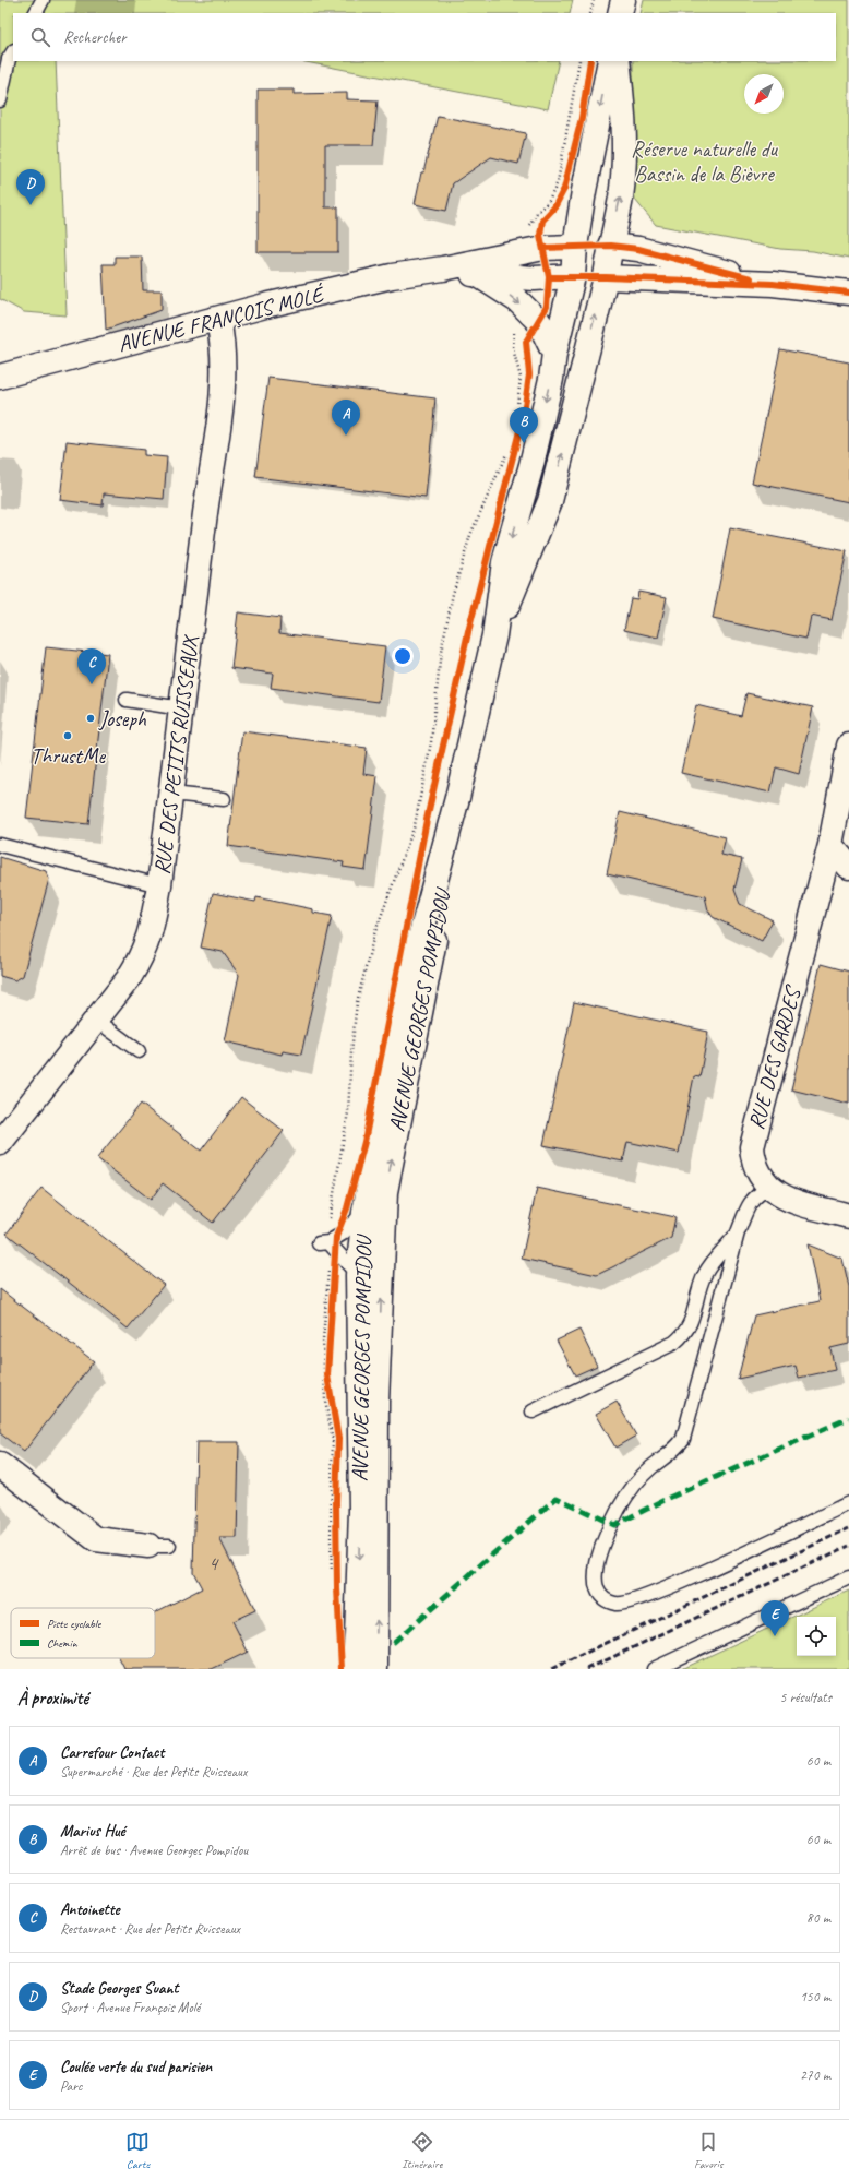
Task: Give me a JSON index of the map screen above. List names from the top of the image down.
{
  "streets": {
    "main road": [
      "AVENUE FRANÇOIS MOLÉ",
      "RUE DES PETITS RUISSEAUX",
      "AVENUE GEORGES POMPIDOU",
      "RUE DES GARDES"
    ]
  },
  "crossings": [
    ["AVENUE FRANÇOIS MOLÉ", "RUE DES PETITS RUISSEAUX"],
    ["AVENUE FRANÇOIS MOLÉ", "AVENUE GEORGES POMPIDOU"]
  ],
  "parks": ["Réserve naturelle du Bassin de la Bièvre"],
  "places": ["Joseph", "ThrustMe"],
  "house_numbers": ["4"],
  "legend": ["Piste cyclable", "Chemin"],
  "north": "bottom left",
  "page": {
    "search": "Rechercher",
    "pins": [
      "D",
      "A",
      "B",
      "C",
      "E"
    ],
    "heading": ["À proximité", "5 résultats"],
    "list": [
      {
        "mark": "A",
        "name": "Carrefour Contact",
        "note": "Supermarché · Rue des Petits Ruisseaux",
        "value": "60 m"
      },
      {
        "mark": "B",
        "name": "Marius Hué",
        "note": "Arrêt de bus · Avenue Georges Pompidou",
        "value": "60 m"
      },
      {
        "mark": "C",
        "name": "Antoinette",
        "note": "Restaurant · Rue des Petits Ruisseaux",
        "value": "80 m"
      },
      {
        "mark": "D",
        "name": "Stade Georges Suant",
        "note": "Sport · Avenue François Molé",
        "value": "150 m"
      },
      {
        "mark": "E",
        "name": "Coulée verte du sud parisien",
        "note": "Parc",
        "value": "270 m"
      }
    ],
    "nav": ["Carte", "Itinéraire", "Favoris"]
  }
}
